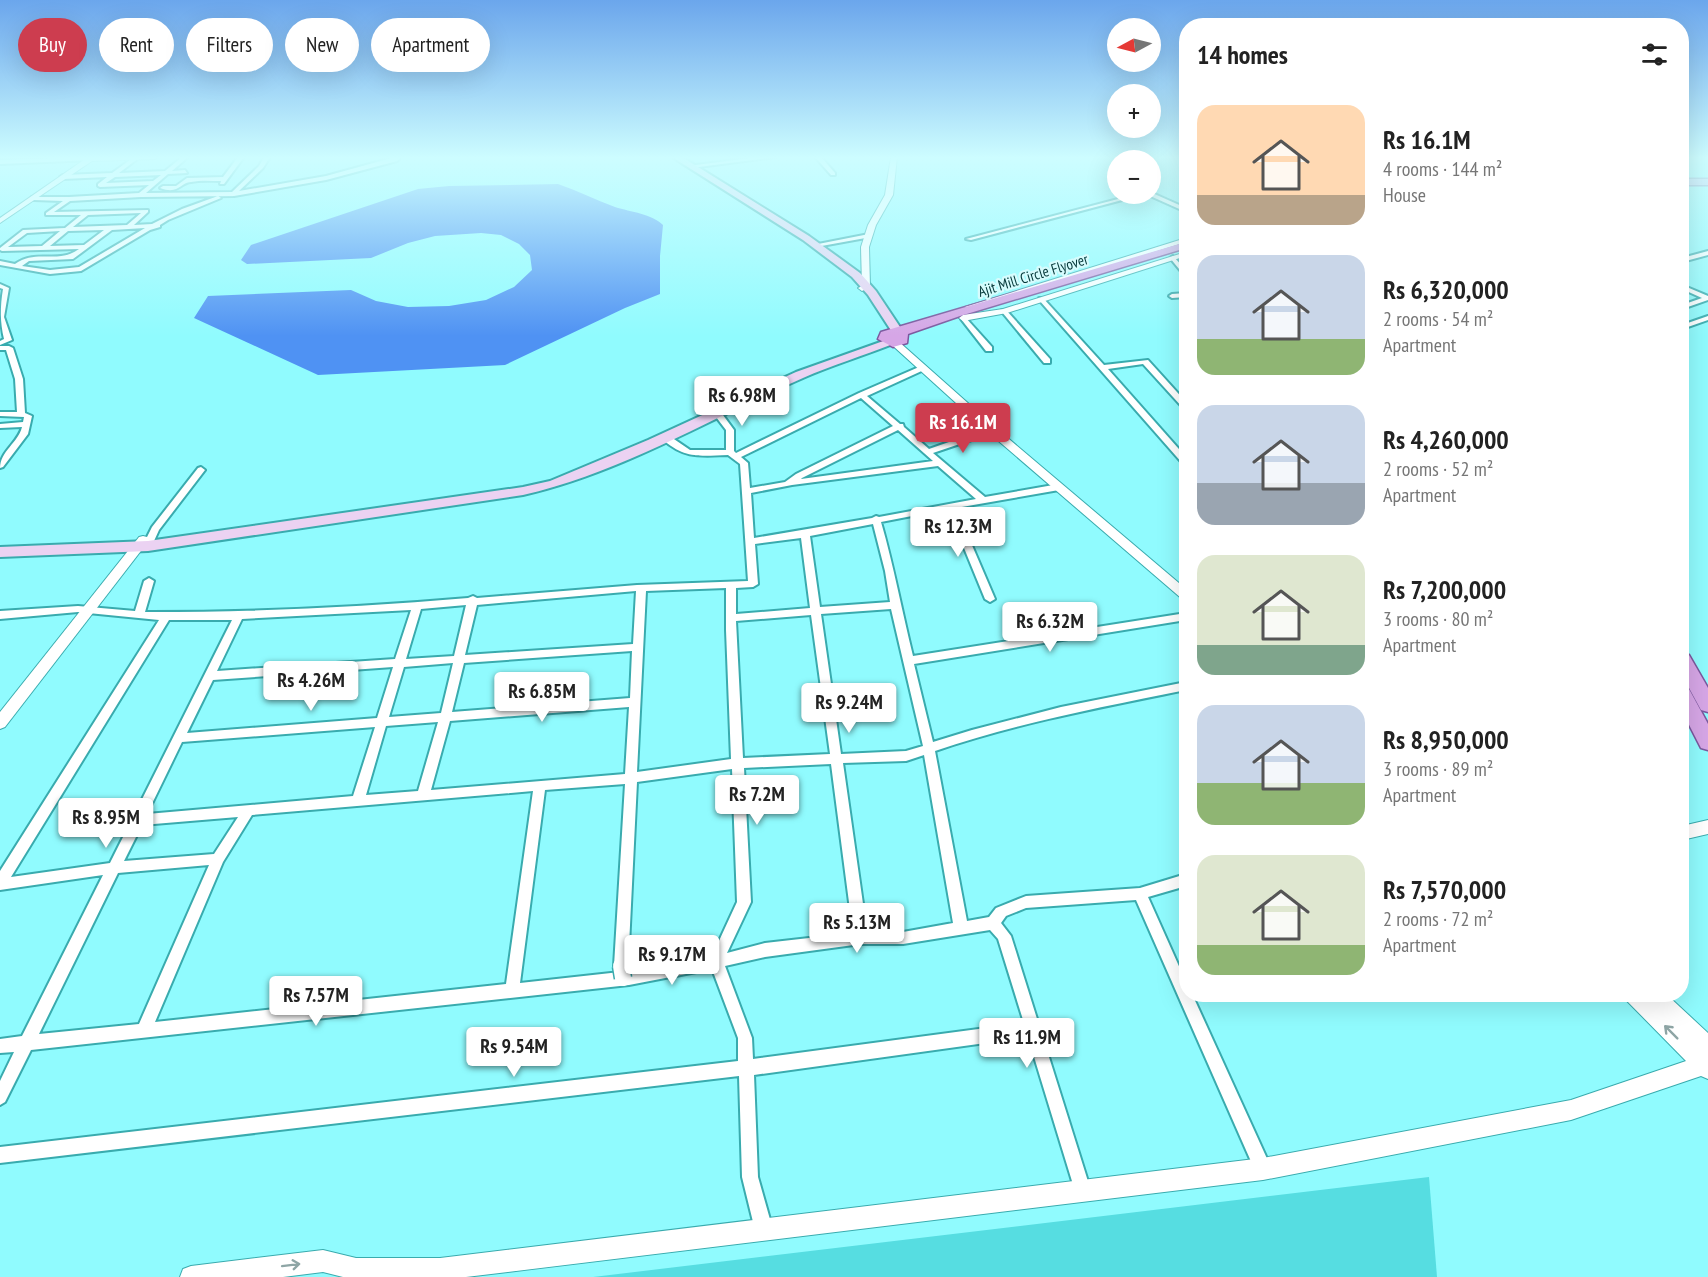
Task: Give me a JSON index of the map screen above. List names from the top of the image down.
{
  "streets": {
    "main road": ["Ajit Mill Circle Flyover"]
  },
  "north": "left",
  "page": {
    "map_buttons": ["+", "−"],
    "chip": [
      "Buy",
      "Rent",
      "Filters",
      "New",
      "Apartment"
    ],
    "heading": "14 homes",
    "list": [
      {
        "name": "Rs 16.1M",
        "note": "4 rooms · 144 m² · House"
      },
      {
        "name": "Rs 6,320,000",
        "note": "2 rooms · 54 m² · Apartment"
      },
      {
        "name": "Rs 4,260,000",
        "note": "2 rooms · 52 m² · Apartment"
      },
      {
        "name": "Rs 7,200,000",
        "note": "3 rooms · 80 m² · Apartment"
      },
      {
        "name": "Rs 8,950,000",
        "note": "3 rooms · 89 m² · Apartment"
      },
      {
        "name": "Rs 7,570,000",
        "note": "2 rooms · 72 m² · Apartment"
      }
    ],
    "price": [
      "Rs 6.98M",
      "Rs 16.1M",
      "Rs 12.3M",
      "Rs 6.32M",
      "Rs 4.26M",
      "Rs 6.85M",
      "Rs 9.24M",
      "Rs 7.2M",
      "Rs 8.95M",
      "Rs 5.13M",
      "Rs 9.17M",
      "Rs 7.57M",
      "Rs 11.9M",
      "Rs 9.54M"
    ]
  }
}
